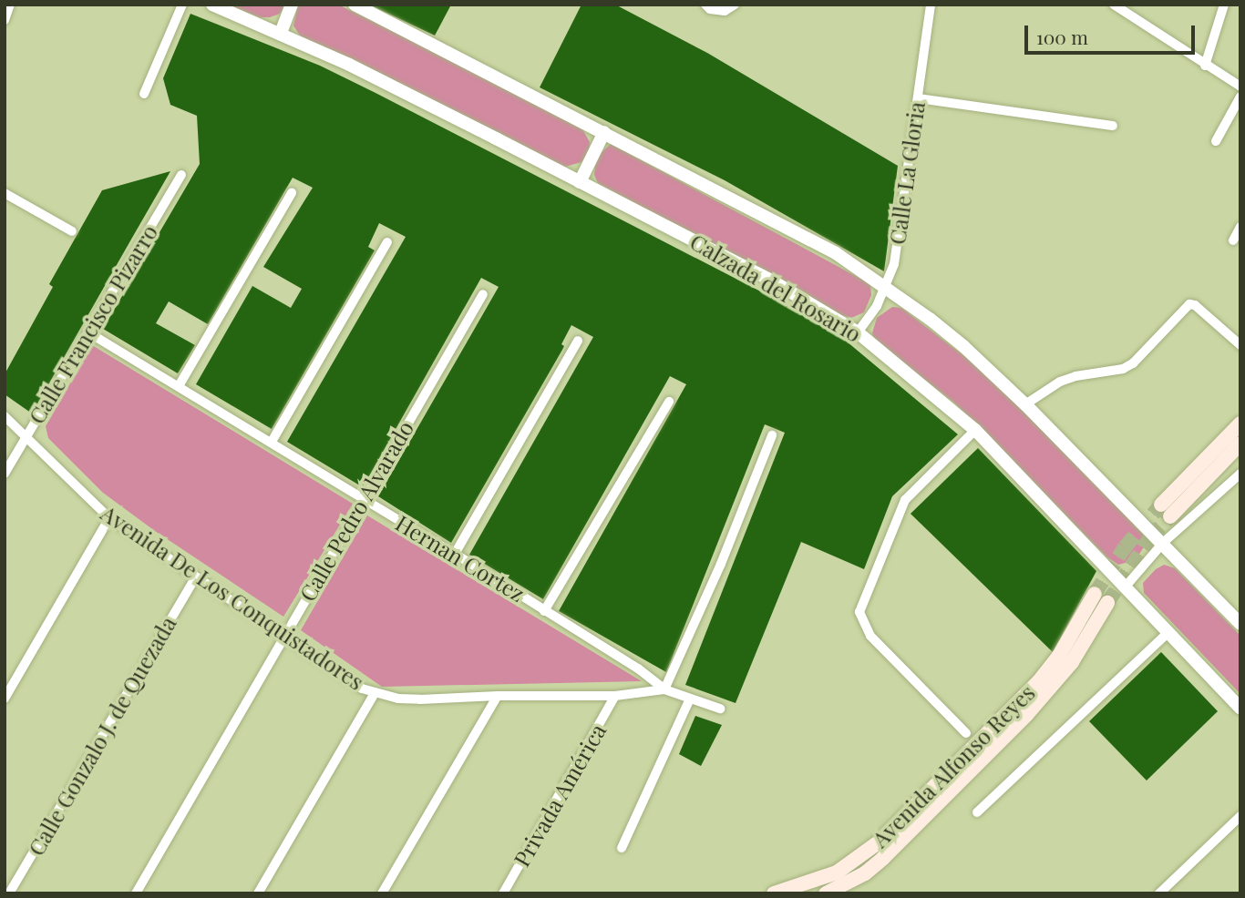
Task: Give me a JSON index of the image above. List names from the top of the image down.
{
  "streets": {
    "main road": ["Avenida Alfonso Reyes"],
    "street": [
      "Calle La Gloria",
      "Calzada del Rosario",
      "Calle Francisco Pizarro",
      "Calle Pedro Alvarado",
      "Hernan Cortez",
      "Avenida De Los Conquistadores",
      "Calle Gonzalo J. de Quezada",
      "Privada América"
    ]
  },
  "crossings": [
    ["Calle La Gloria", "Calzada del Rosario"],
    ["Calle Francisco Pizarro", "Hernan Cortez"],
    ["Calle Francisco Pizarro", "Avenida De Los Conquistadores"],
    ["Calle Pedro Alvarado", "Hernan Cortez"],
    ["Calle Pedro Alvarado", "Avenida De Los Conquistadores"],
    ["Hernan Cortez", "Avenida De Los Conquistadores"],
    ["Avenida De Los Conquistadores", "Calle Gonzalo J. de Quezada"],
    ["Avenida De Los Conquistadores", "Privada América"]
  ],
  "scale_bar": "100 m"
}
